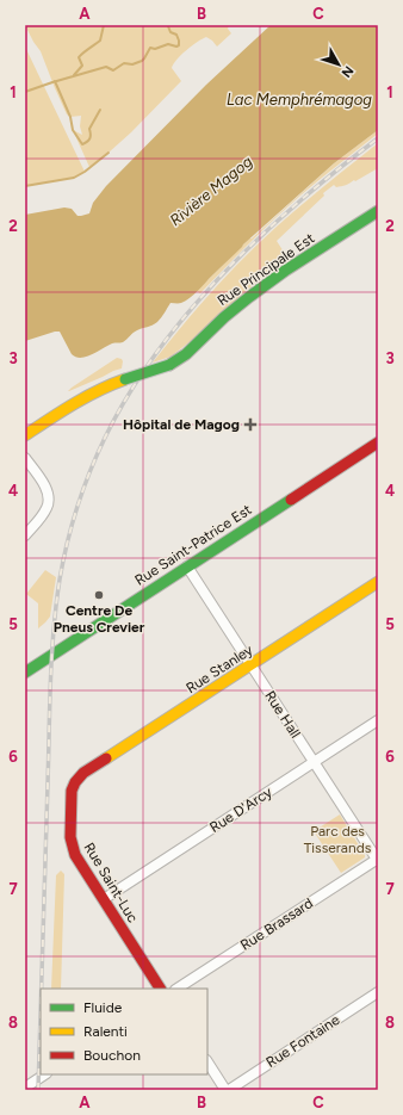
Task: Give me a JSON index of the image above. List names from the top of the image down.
{
  "streets": {
    "street": [
      "Rue Principale Est",
      "Rue Saint-Patrice Est",
      "Rue Stanley",
      "Rue Hall",
      "Rue D'Arcy",
      "Rue Saint-Luc",
      "Rue Brassard",
      "Rue Fontaine"
    ]
  },
  "crossings": [
    ["Rue Saint-Patrice Est", "Rue Hall"],
    ["Rue Stanley", "Rue Hall"],
    ["Rue Stanley", "Rue Saint-Luc"],
    ["Rue Hall", "Rue D'Arcy"],
    ["Rue Hall", "Rue Brassard"],
    ["Rue D'Arcy", "Rue Saint-Luc"]
  ],
  "water": ["Lac Memphrémagog", "Rivière Magog"],
  "parks": ["Parc des Tisserands"],
  "places": {
    "health": ["Hôpital de Magog"],
    "other": ["Centre De Pneus Crevier"]
  },
  "legend": ["Fluide", "Ralenti", "Bouchon"],
  "north": "bottom right",
  "grid": {
    "columns": ["A", "B", "C"],
    "rows": [
      "1",
      "2",
      "3",
      "4",
      "5",
      "6",
      "7",
      "8"
    ]
  }
}
